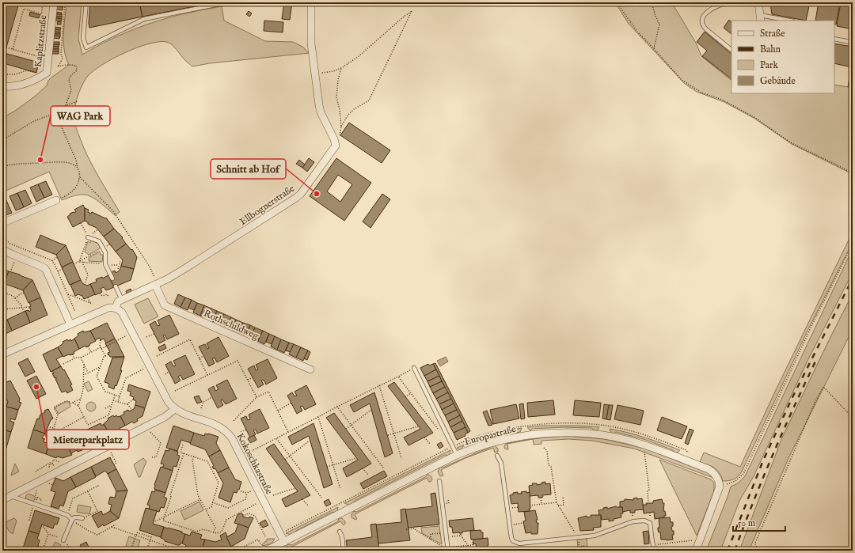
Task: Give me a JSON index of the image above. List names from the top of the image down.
{
  "streets": {
    "street": [
      "Kaplitzstraße",
      "Ellbognerstraße",
      "Rothschildweg",
      "Europastraße",
      "Kokoschkastraße"
    ]
  },
  "crossings": [
    ["Ellbognerstraße", "Rothschildweg"],
    ["Ellbognerstraße", "Kokoschkastraße"],
    ["Europastraße", "Kokoschkastraße"]
  ],
  "places": ["WAG Park", "Schnitt ab Hof", "Mieterparkplatz"],
  "legend": [
    "Straße",
    "Bahn",
    "Park",
    "Gebäude"
  ],
  "scale_bar": "50 m"
}
